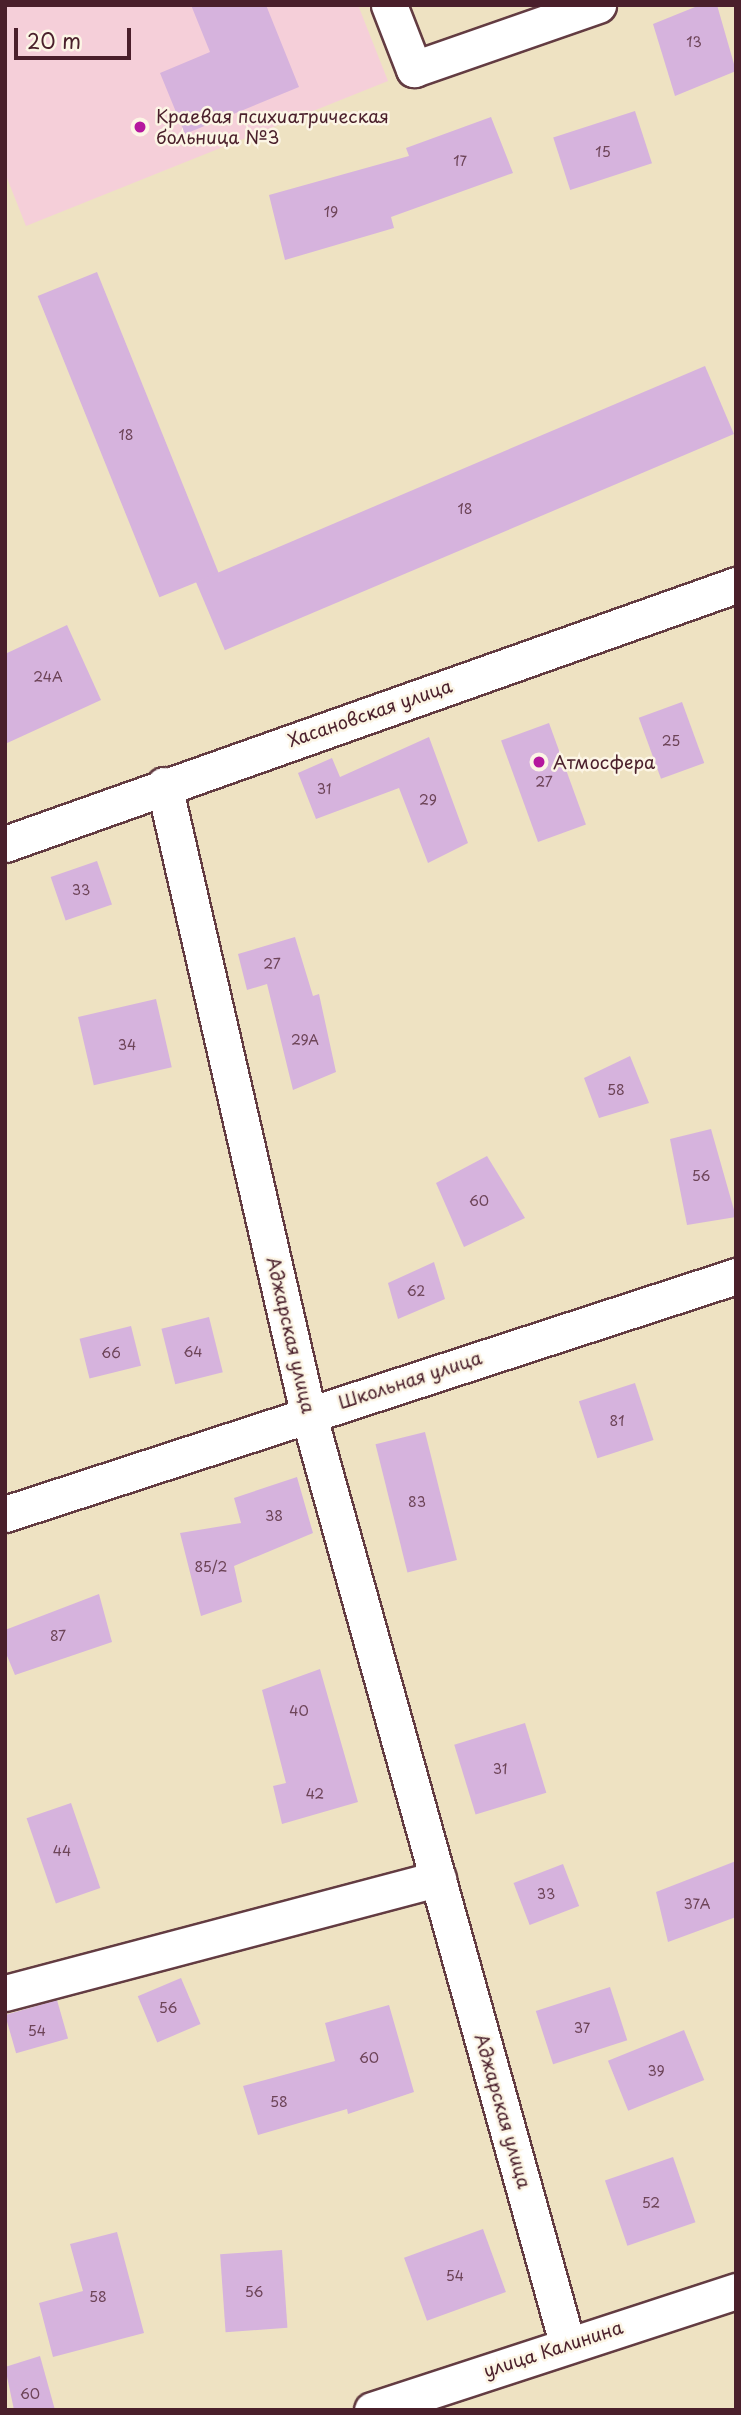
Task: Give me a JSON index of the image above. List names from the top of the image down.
{
  "streets": {
    "street": [
      "Хасановская улица",
      "Аджарская улица",
      "Школьная улица",
      "улица Калинина"
    ]
  },
  "crossings": [
    ["Хасановская улица", "Аджарская улица"],
    ["Аджарская улица", "Школьная улица"],
    ["Аджарская улица", "улица Калинина"]
  ],
  "places": ["Краевая психиатрическая больница №3", "Атмосфера"],
  "house_numbers": [
    "13",
    "15",
    "17",
    "19",
    "18",
    "18",
    "24А",
    "25",
    "27",
    "31",
    "29",
    "33",
    "27",
    "29А",
    "34",
    "58",
    "56",
    "60",
    "62",
    "64",
    "66",
    "81",
    "83",
    "38",
    "85/2",
    "87",
    "40",
    "31",
    "42",
    "44",
    "33",
    "37А",
    "56",
    "37",
    "54",
    "60",
    "39",
    "58",
    "52",
    "54",
    "56",
    "58",
    "60"
  ],
  "scale_bar": "20 m"
}
